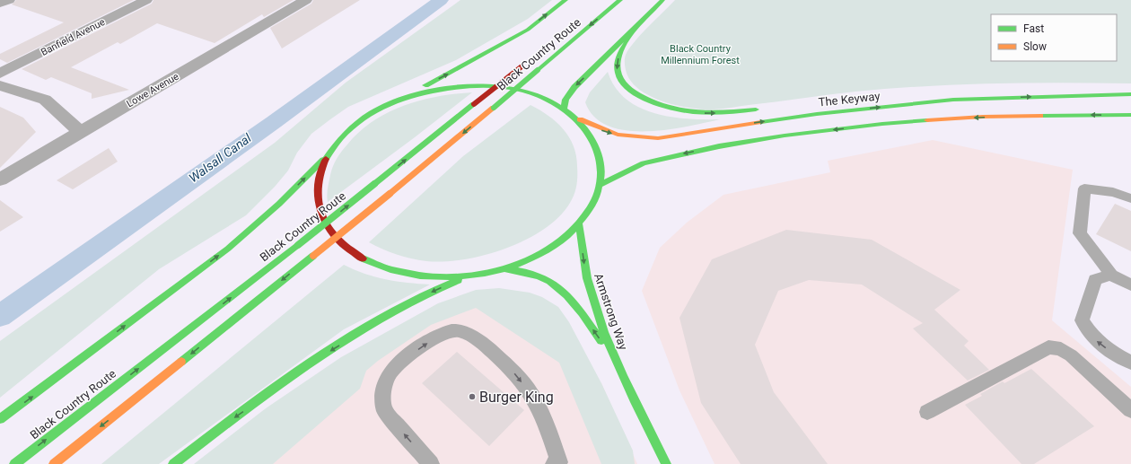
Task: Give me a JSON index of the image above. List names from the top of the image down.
{
  "streets": {
    "main road": ["Black Country Route", "The Keyway", "Armstrong Way"],
    "street": ["Banfield Avenue", "Lowe Avenue"]
  },
  "water": ["Walsall Canal"],
  "parks": ["Black Country Millennium Forest"],
  "places": ["Burger King"],
  "legend": ["Fast", "Slow"]
}
